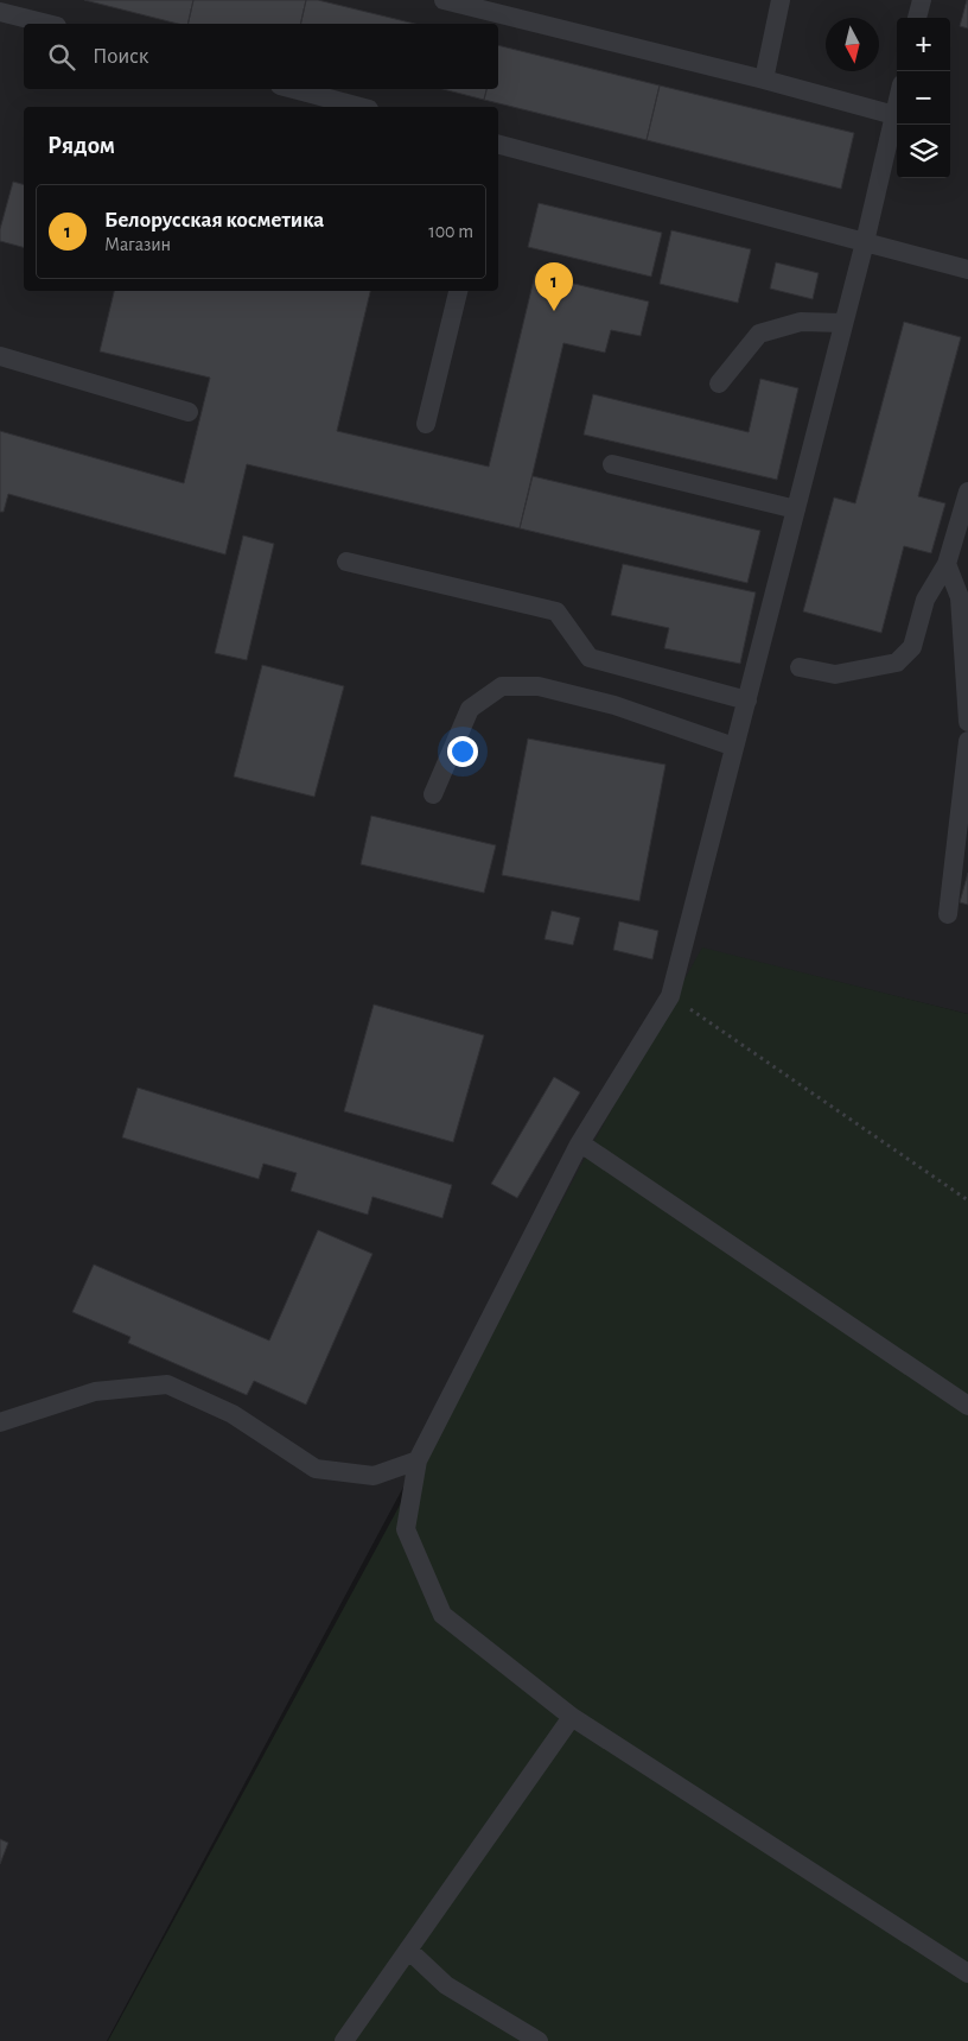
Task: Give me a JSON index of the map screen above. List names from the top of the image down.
{
  "north": "bottom",
  "page": {
    "map_buttons": ["+", "−"],
    "search": "Поиск",
    "heading": "Рядом",
    "list": [
      {
        "mark": "1",
        "name": "Белорусская косметика",
        "note": "Магазин",
        "value": "100 m"
      }
    ],
    "pins": "1"
  }
}
